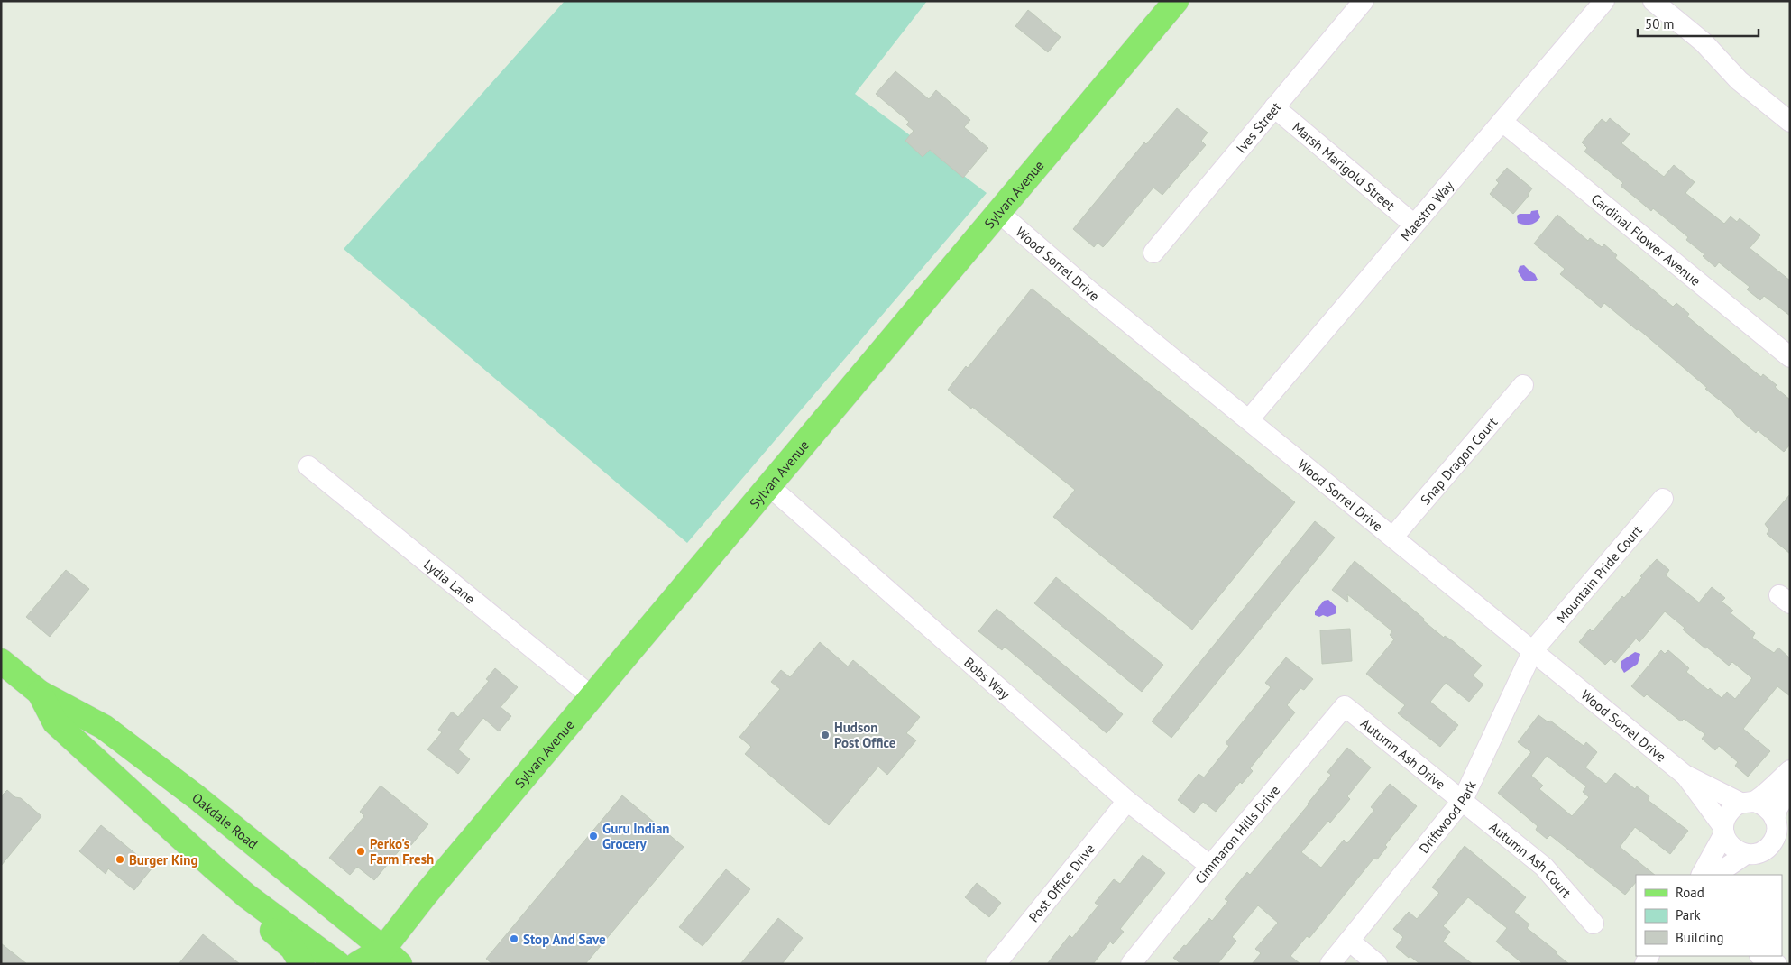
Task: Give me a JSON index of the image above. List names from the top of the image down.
{
  "streets": {
    "main road": ["Sylvan Avenue", "Oakdale Road"],
    "street": [
      "Ives Street",
      "Marsh Marigold Street",
      "Maestro Way",
      "Cardinal Flower Avenue",
      "Wood Sorrel Drive",
      "Snap Dragon Court",
      "Mountain Pride Court",
      "Lydia Lane",
      "Bobs Way",
      "Autumn Ash Drive",
      "Driftwood Park",
      "Cimmaron Hills Drive",
      "Autumn Ash Court",
      "Post Office Drive"
    ]
  },
  "crossings": [
    ["Ives Street", "Marsh Marigold Street"],
    ["Marsh Marigold Street", "Maestro Way"],
    ["Sylvan Avenue", "Wood Sorrel Drive"],
    ["Sylvan Avenue", "Lydia Lane"],
    ["Sylvan Avenue", "Bobs Way"],
    ["Sylvan Avenue", "Oakdale Road"],
    ["Maestro Way", "Cardinal Flower Avenue"],
    ["Maestro Way", "Wood Sorrel Drive"],
    ["Wood Sorrel Drive", "Snap Dragon Court"],
    ["Wood Sorrel Drive", "Mountain Pride Court"],
    ["Wood Sorrel Drive", "Driftwood Park"],
    ["Mountain Pride Court", "Driftwood Park"],
    ["Bobs Way", "Cimmaron Hills Drive"],
    ["Bobs Way", "Post Office Drive"],
    ["Autumn Ash Drive", "Driftwood Park"],
    ["Autumn Ash Drive", "Cimmaron Hills Drive"],
    ["Autumn Ash Drive", "Autumn Ash Court"],
    ["Driftwood Park", "Autumn Ash Court"]
  ],
  "places": [
    "Hudson Post Office",
    "Guru Indian Grocery",
    "Perko's Farm Fresh",
    "Burger King",
    "Stop And Save"
  ],
  "legend": ["Road", "Park", "Building"],
  "scale_bar": "50 m"
}
